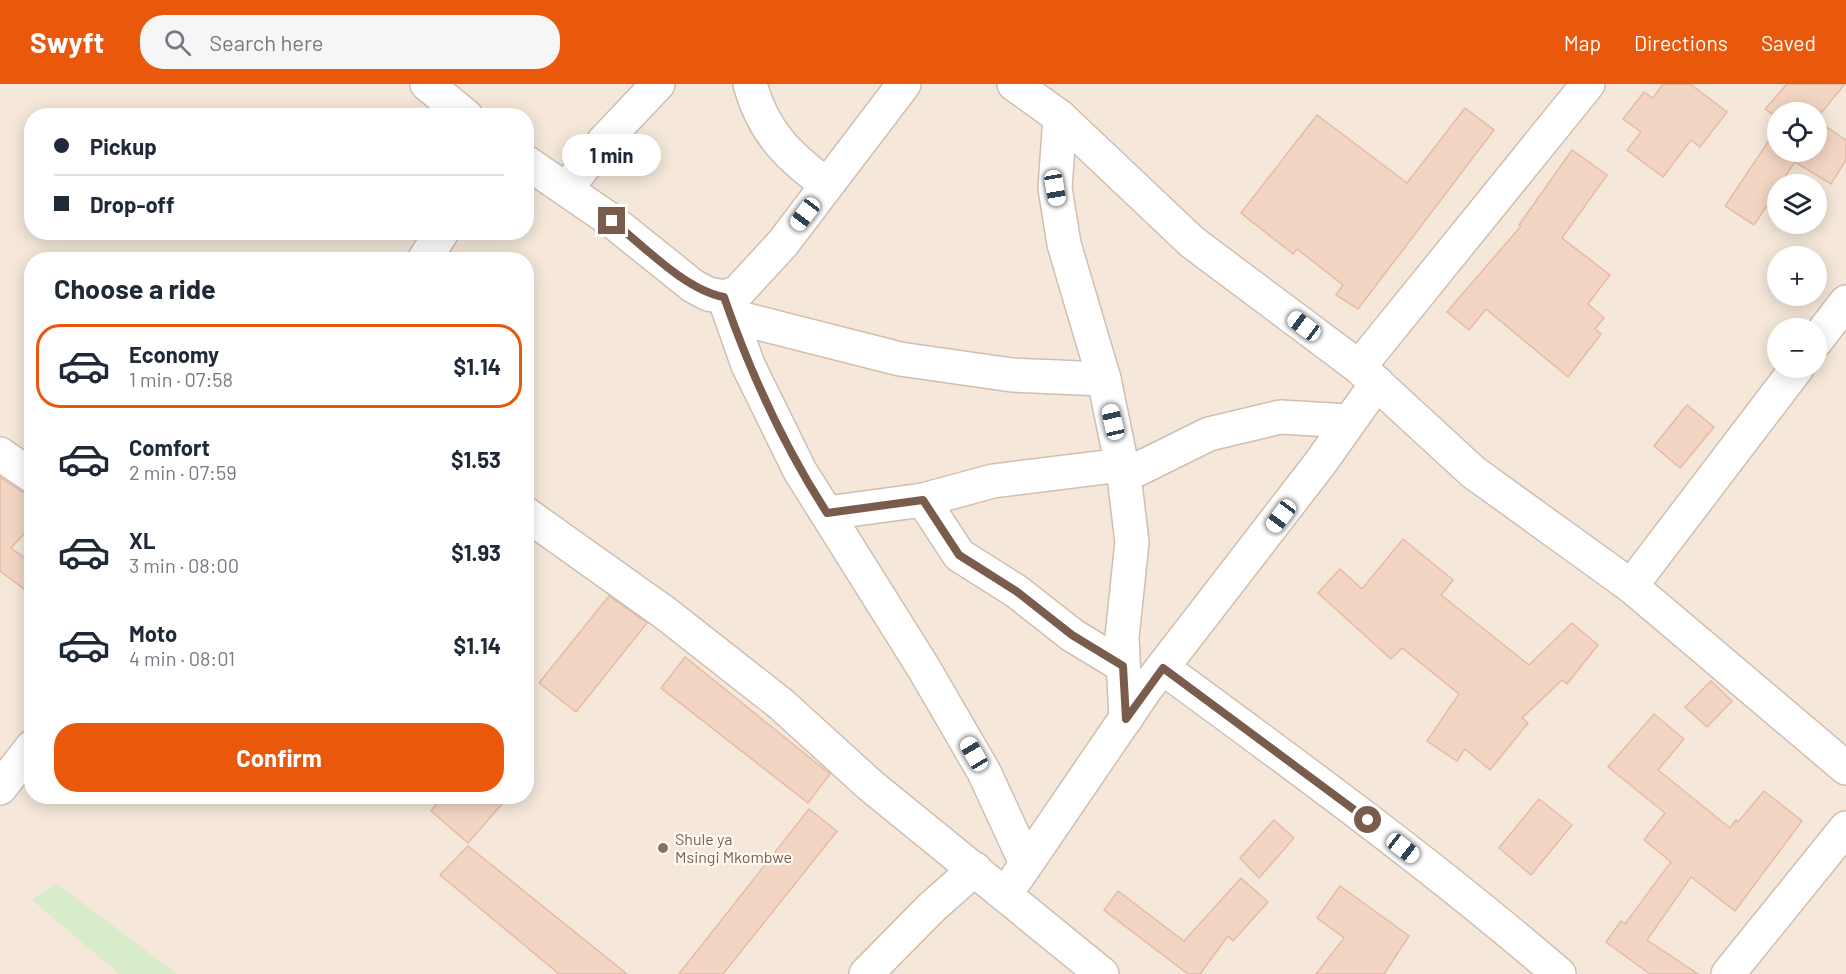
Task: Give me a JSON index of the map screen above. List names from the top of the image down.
{
  "places": ["Shule ya Msingi Mkombwe"],
  "page": {
    "header": "Swyft",
    "search": "Search here",
    "nav": ["Map", "Directions", "Saved"],
    "map_buttons": ["+", "−"],
    "banner": ["Pickup", "Drop-off"],
    "bubble": "1 min",
    "heading": "Choose a ride",
    "list": [
      {
        "name": "Economy",
        "note": "1 min · 07:58",
        "value": "$1.14"
      },
      {
        "name": "Comfort",
        "note": "2 min · 07:59",
        "value": "$1.53"
      },
      {
        "name": "XL",
        "note": "3 min · 08:00",
        "value": "$1.93"
      },
      {
        "name": "Moto",
        "note": "4 min · 08:01",
        "value": "$1.14"
      }
    ],
    "buttons": "Confirm"
  }
}
